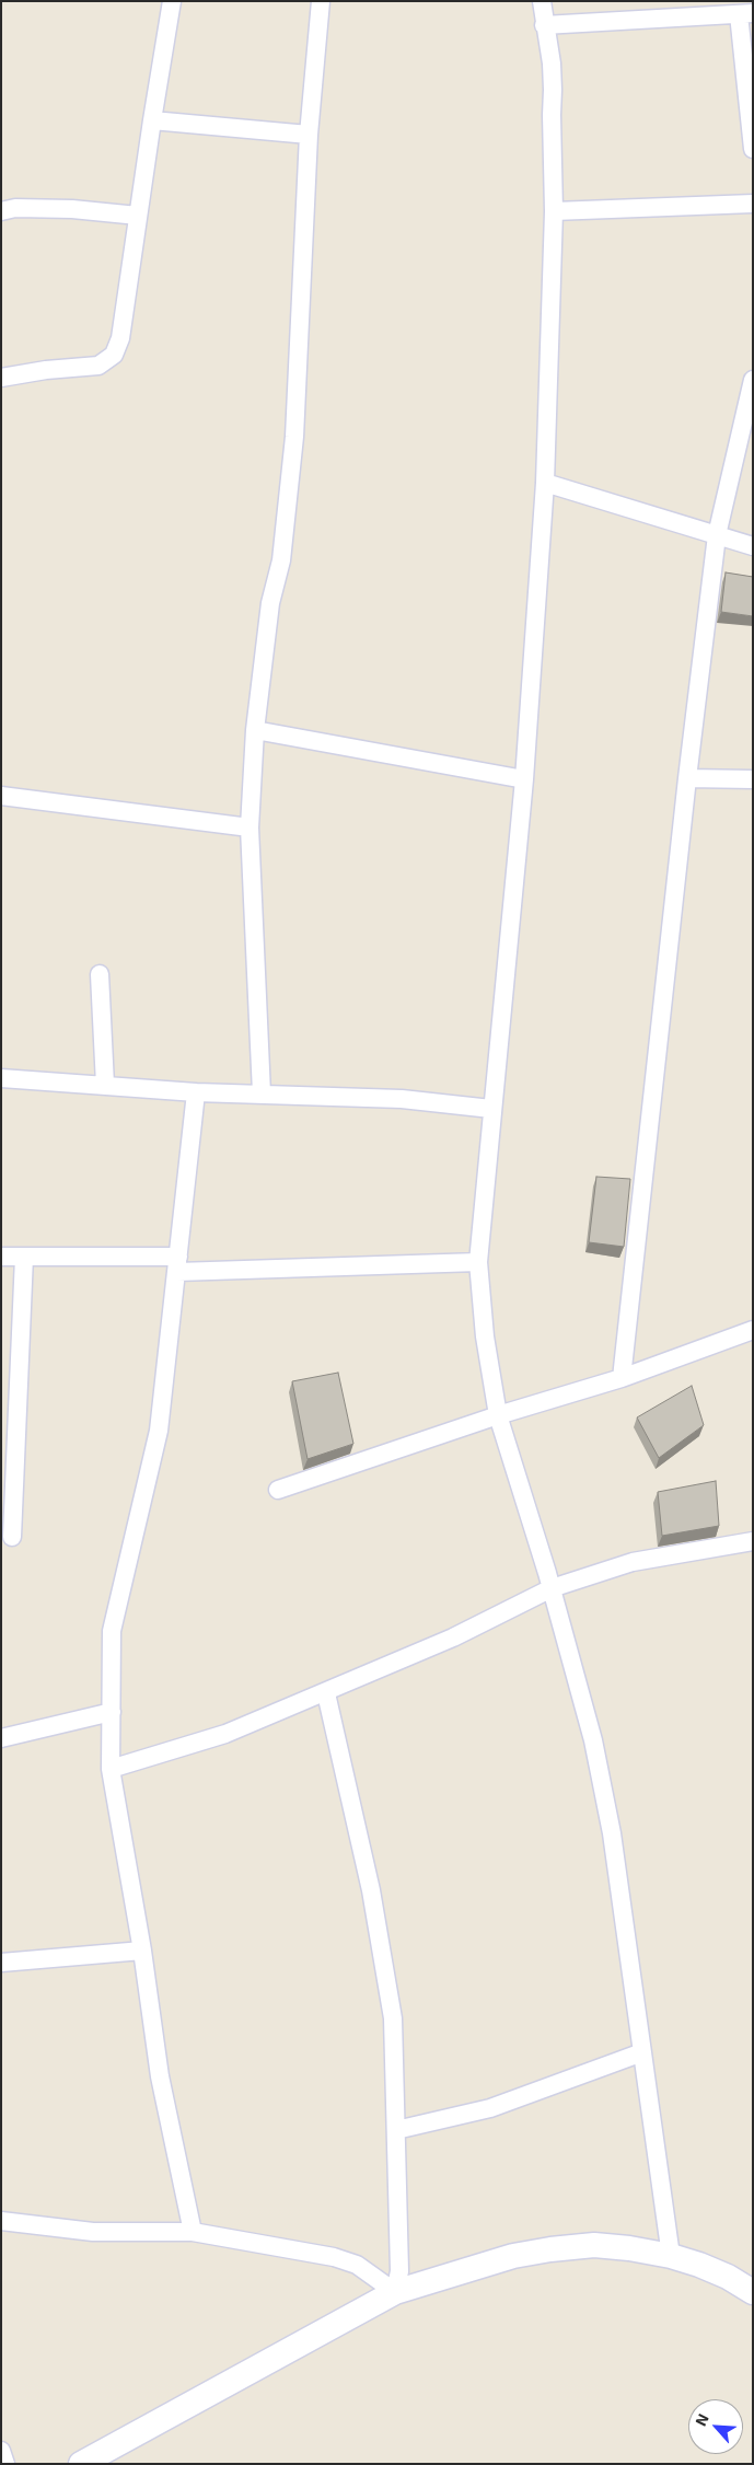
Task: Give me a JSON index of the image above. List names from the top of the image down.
{
  "north": "top left"
}
